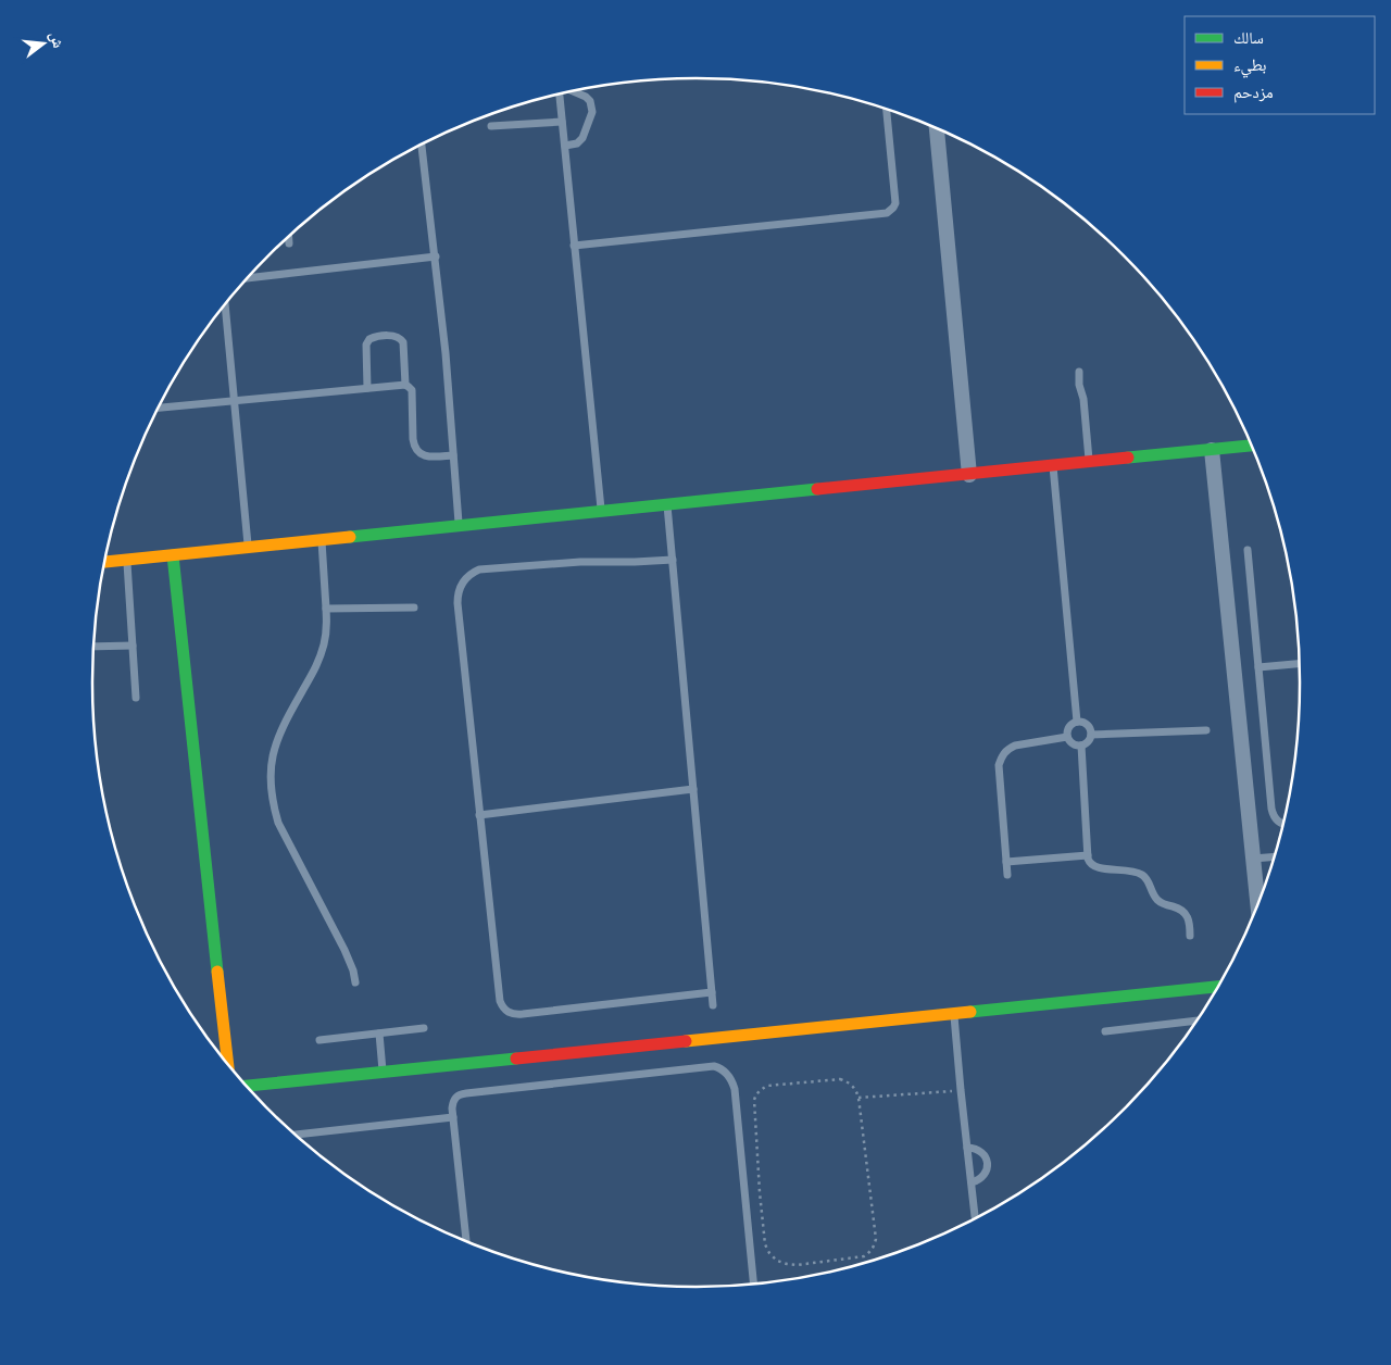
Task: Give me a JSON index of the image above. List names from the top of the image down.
{
  "legend": ["سالك", "بطيء", "مزدحم"],
  "north": "right"
}
